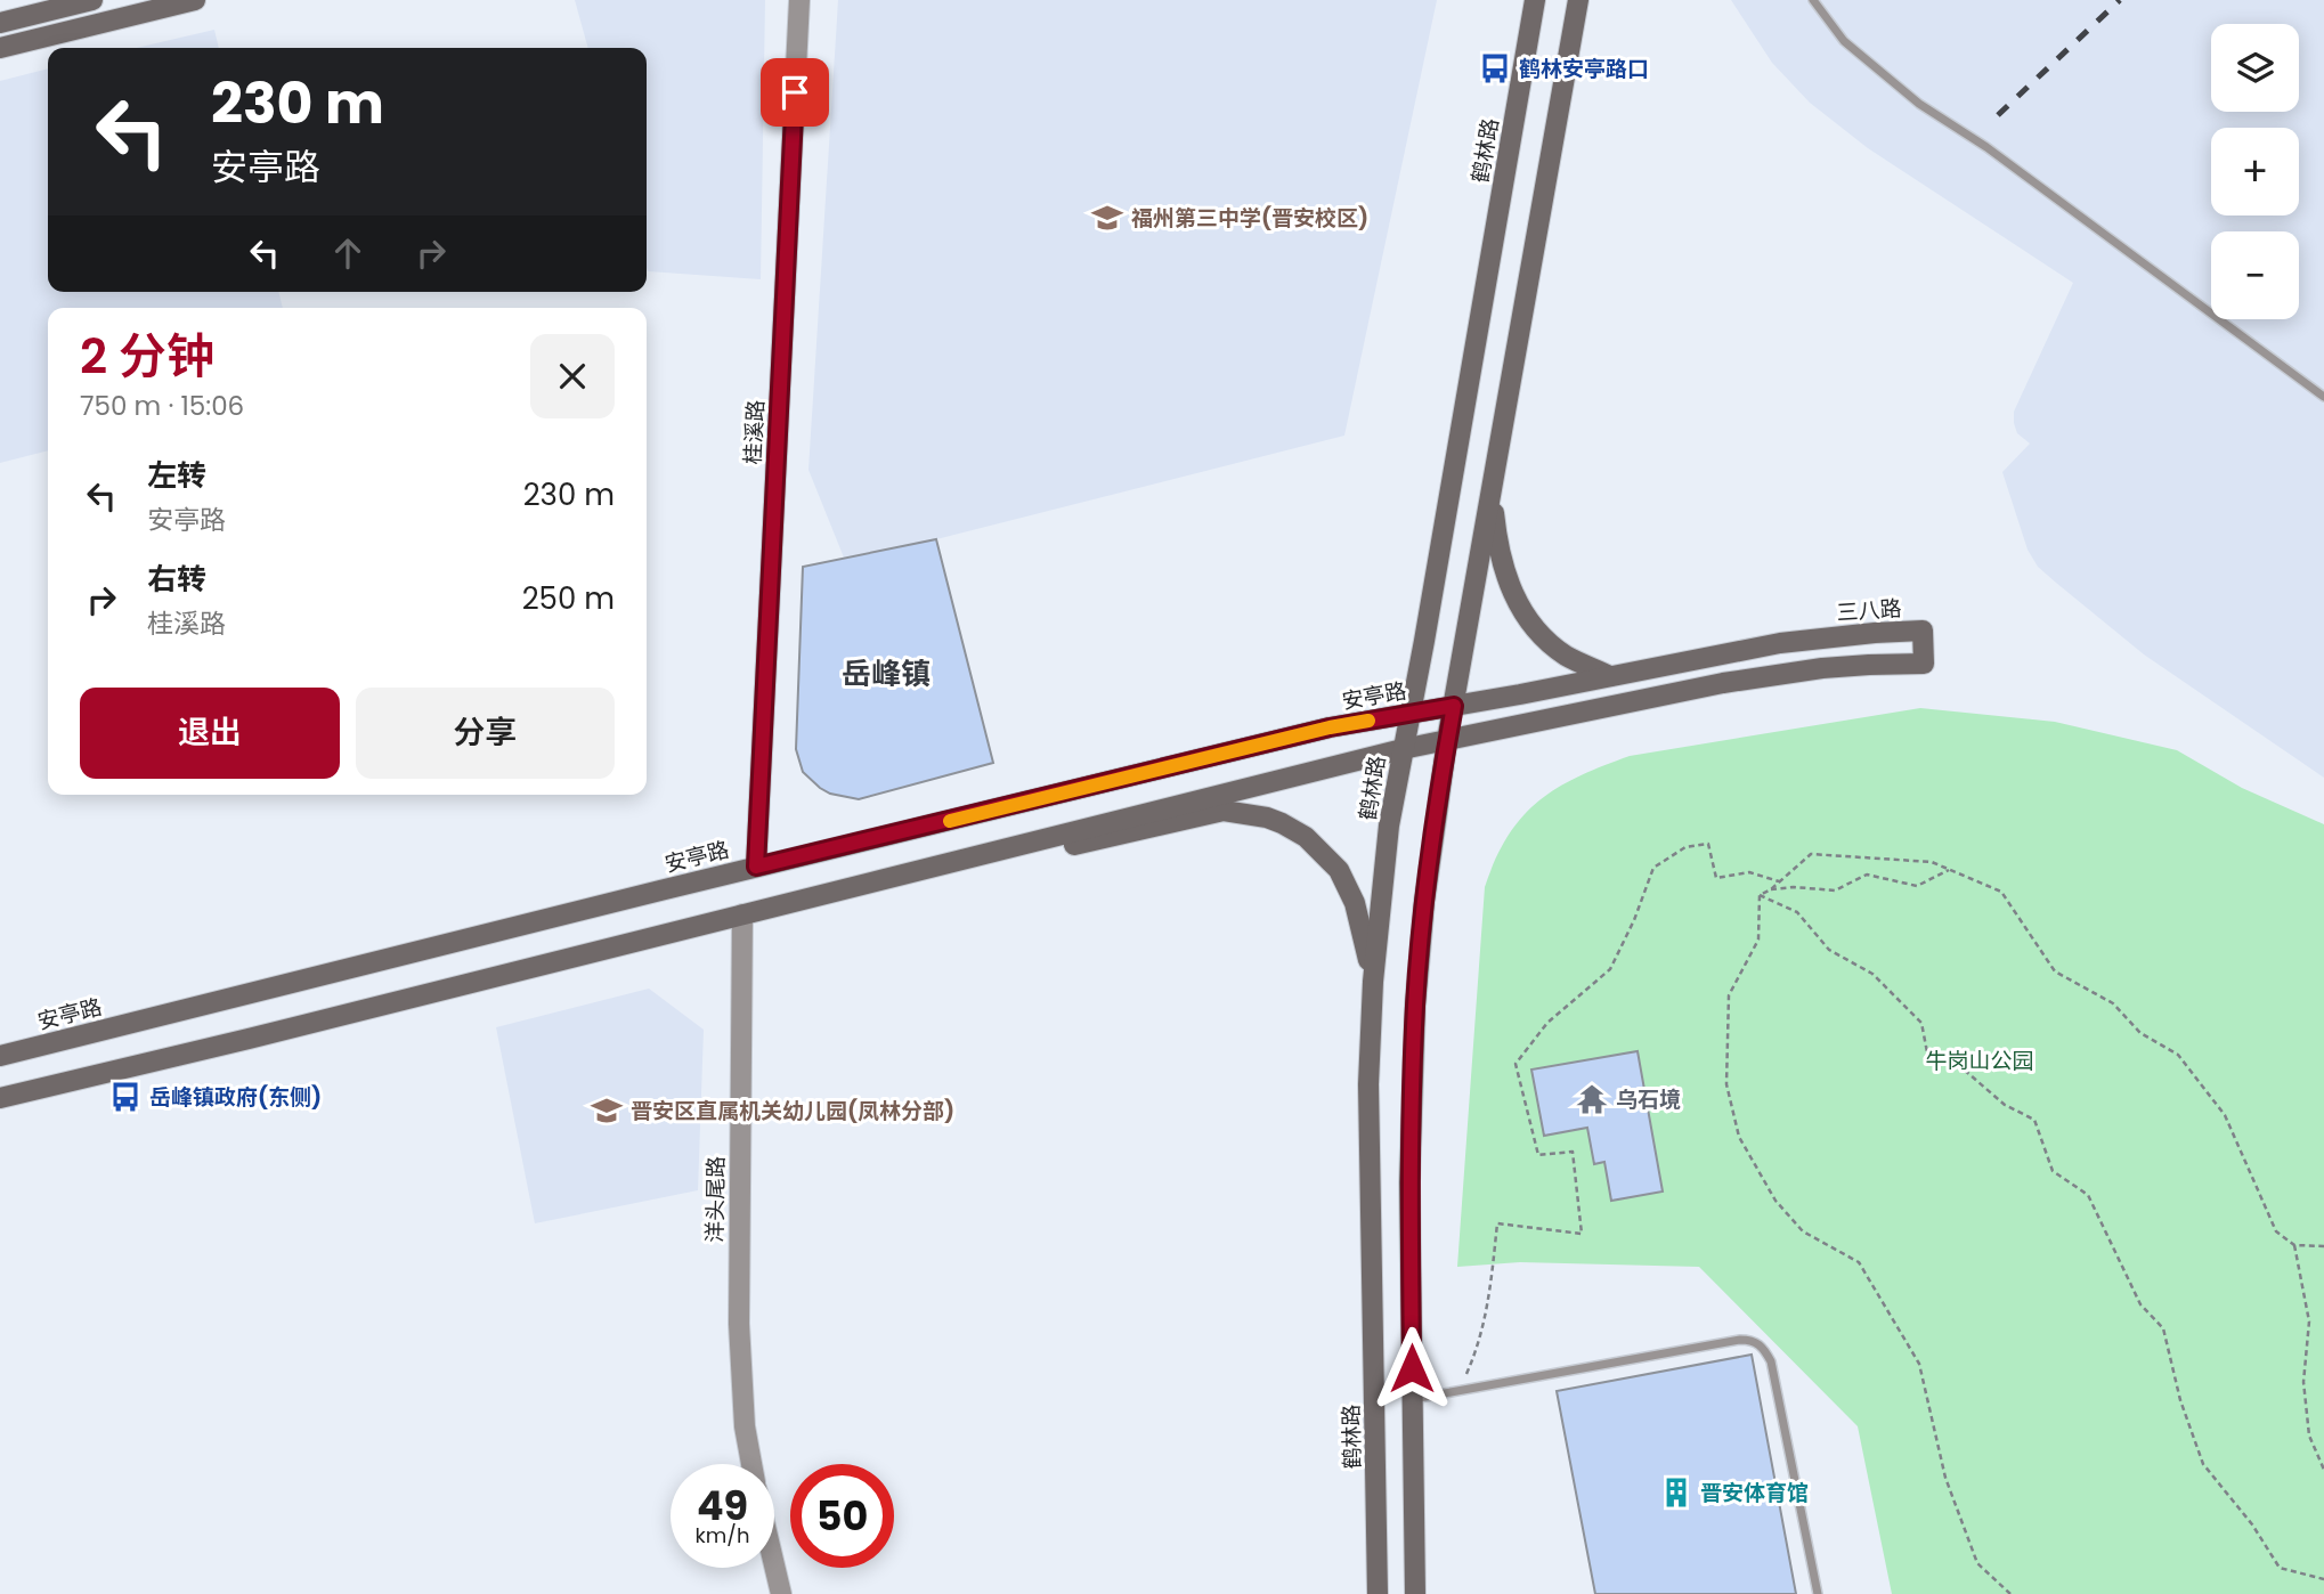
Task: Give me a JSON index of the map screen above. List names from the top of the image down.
{
  "streets": {
    "main road": ["鹤林路", "三八路", "安亭路"],
    "street": ["桂溪路", "洋头尾路"]
  },
  "crossings": [
    ["鹤林路", "安亭路"],
    ["桂溪路", "安亭路"],
    ["三八路", "安亭路"]
  ],
  "districts": ["岳峰镇"],
  "parks": ["牛岗山公园"],
  "places": {
    "bus stop": ["鹤林安亭路口", "岳峰镇政府(东侧)"],
    "school or university": ["福州第三中学(晋安校区)", "晋安区直属机关幼儿园(凤林分部)"],
    "temple": ["乌石境"],
    "building": ["晋安体育馆"]
  },
  "page": {
    "map_buttons": ["+", "−"],
    "turn": ["230 m", "安亭路"],
    "heading": ["2 分钟", "750 m · 15:06"],
    "list": [
      {
        "name": "左转",
        "note": "安亭路",
        "value": "230 m"
      },
      {
        "name": "右转",
        "note": "桂溪路",
        "value": "250 m"
      }
    ],
    "buttons": ["退出", "分享"],
    "speed": "49 km/h",
    "limit": "50"
  }
}
